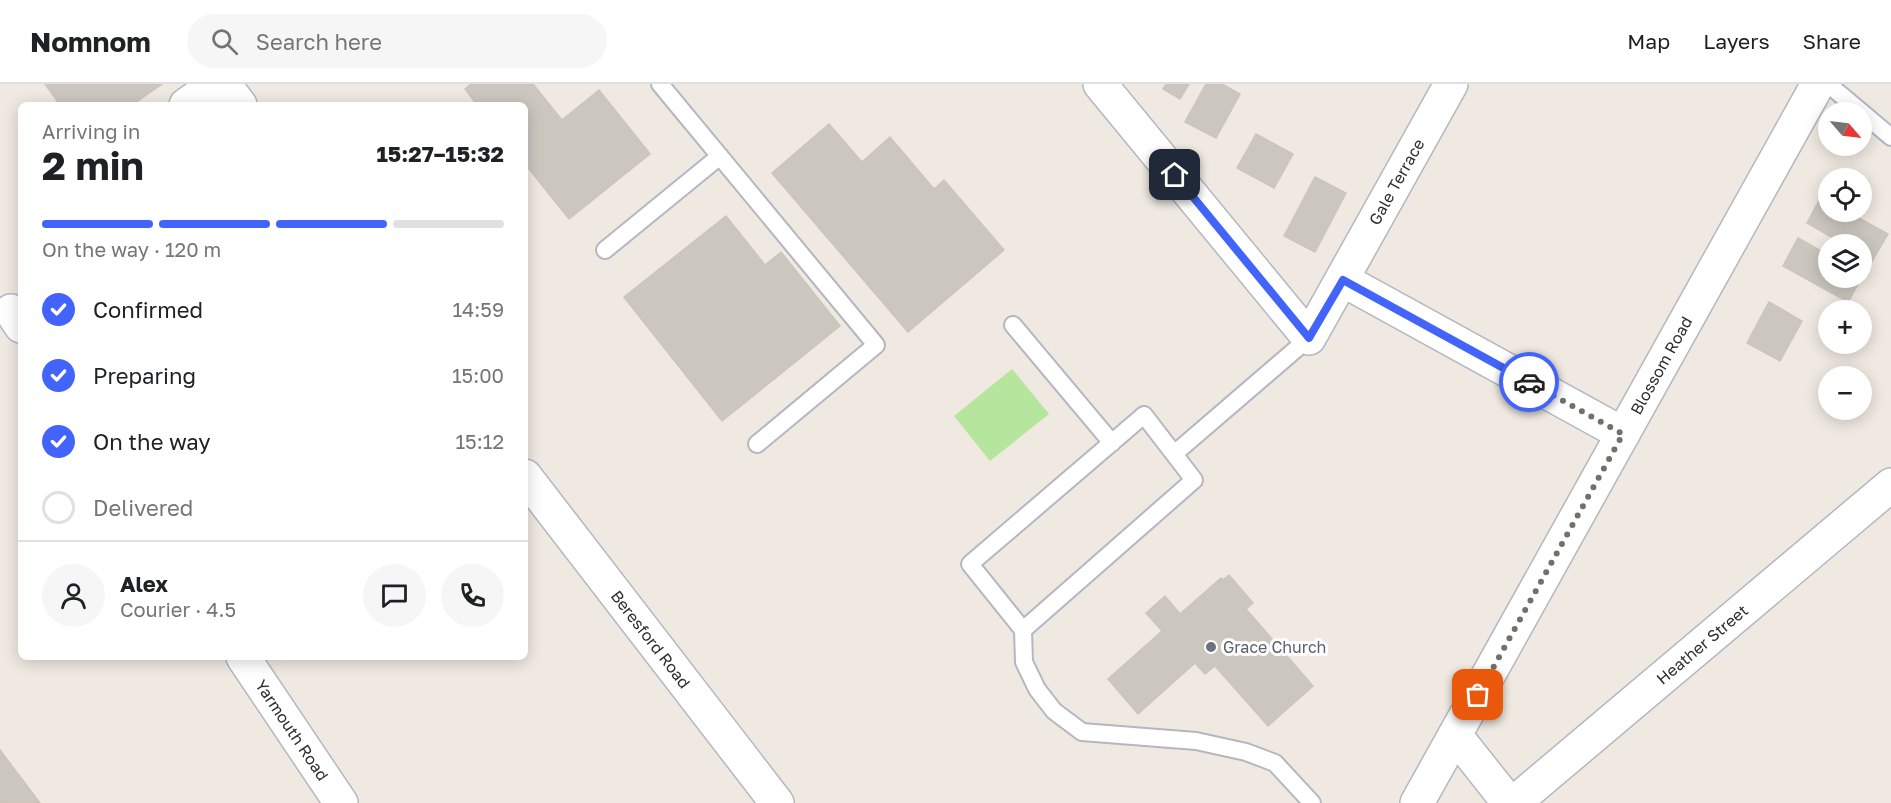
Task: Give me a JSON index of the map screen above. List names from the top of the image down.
{
  "streets": {
    "street": [
      "Gale Terrace",
      "Blossom Road",
      "Beresford Road",
      "Heather Street",
      "Yarmouth Road"
    ]
  },
  "places": ["Grace Church"],
  "north": "bottom right",
  "page": {
    "header": "Nomnom",
    "search": "Search here",
    "nav": ["Map", "Layers", "Share"],
    "map_buttons": ["+", "−"],
    "heading": ["2 min", "Arriving in", "15:27–15:32"],
    "panel": ["Alex", "Courier · 4.5"],
    "bar": "On the way · 120 m",
    "list": [
      ["Confirmed", "14:59"],
      ["Preparing", "15:00"],
      ["On the way", "15:12"],
      "Delivered"
    ]
  }
}
